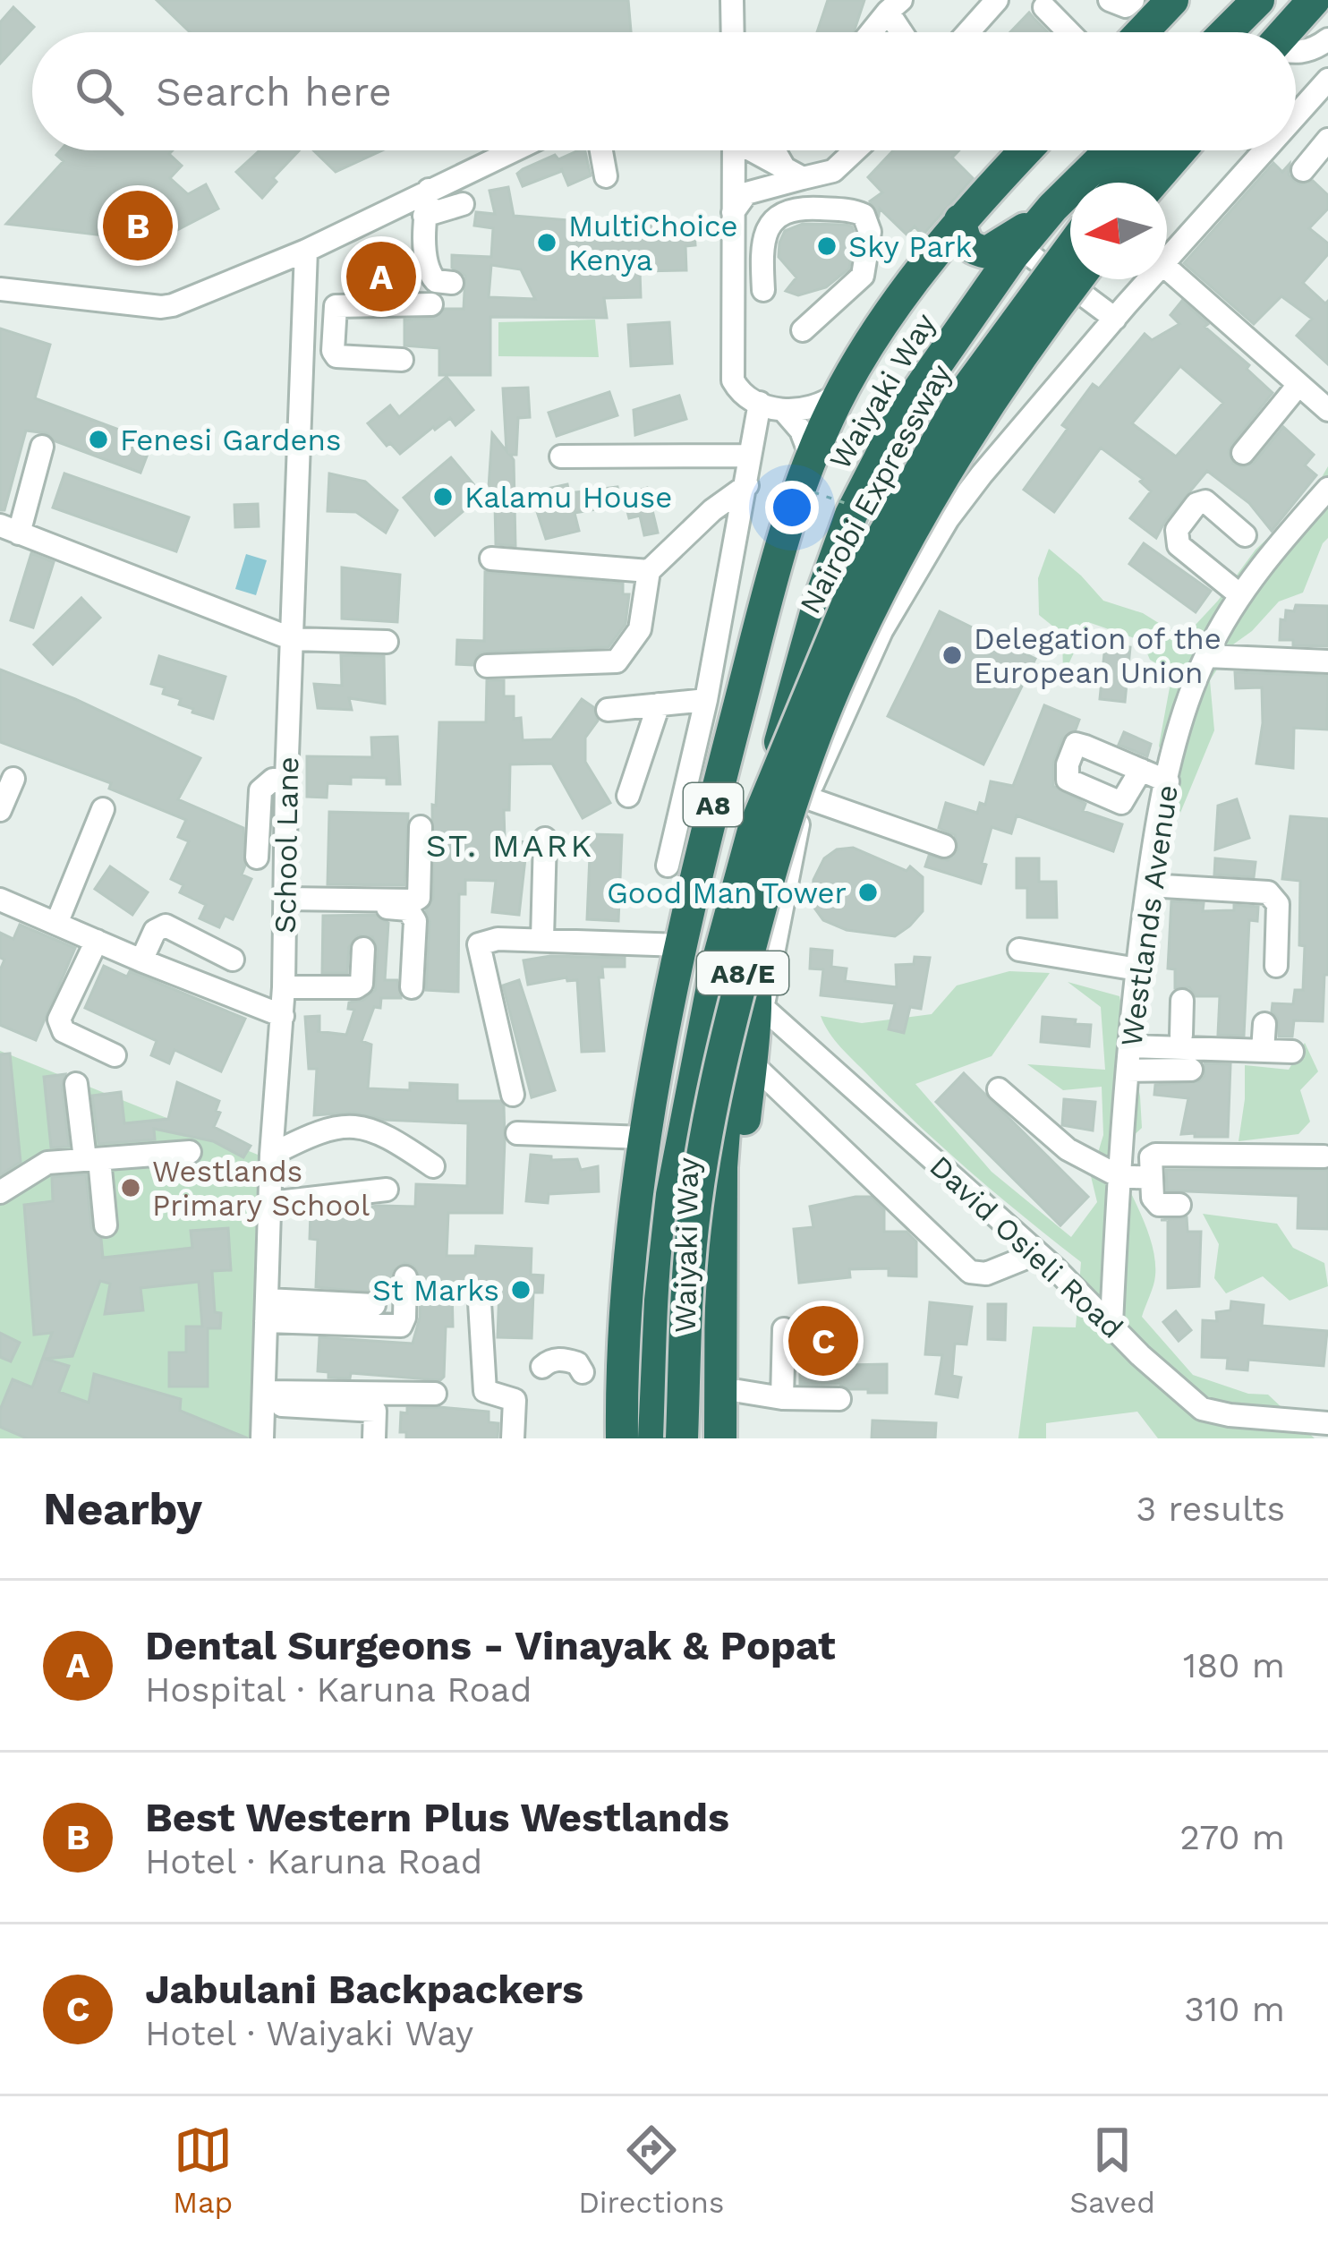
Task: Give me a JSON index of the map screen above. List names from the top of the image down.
{
  "streets": {
    "highway": [
      "Waiyaki Way",
      "Nairobi Expressway",
      "A8",
      "A8/E"
    ],
    "street": ["School Lane", "Westlands Avenue", "David Osieli Road"]
  },
  "crossings": [
    ["Westlands Avenue", "David Osieli Road"]
  ],
  "districts": ["ST. MARK"],
  "places": [
    "MultiChoice Kenya",
    "Sky Park",
    "Fenesi Gardens",
    "Kalamu House",
    "Delegation of the European Union",
    "Good Man Tower",
    "Westlands Primary School",
    "St Marks"
  ],
  "north": "left",
  "page": {
    "search": "Search here",
    "pins": ["B", "A", "C"],
    "heading": ["Nearby", "3 results"],
    "list": [
      {
        "mark": "A",
        "name": "Dental Surgeons - Vinayak & Popat",
        "note": "Hospital · Karuna Road",
        "value": "180 m"
      },
      {
        "mark": "B",
        "name": "Best Western Plus Westlands",
        "note": "Hotel · Karuna Road",
        "value": "270 m"
      },
      {
        "mark": "C",
        "name": "Jabulani Backpackers",
        "note": "Hotel · Waiyaki Way",
        "value": "310 m"
      }
    ],
    "nav": ["Map", "Directions", "Saved"]
  }
}
